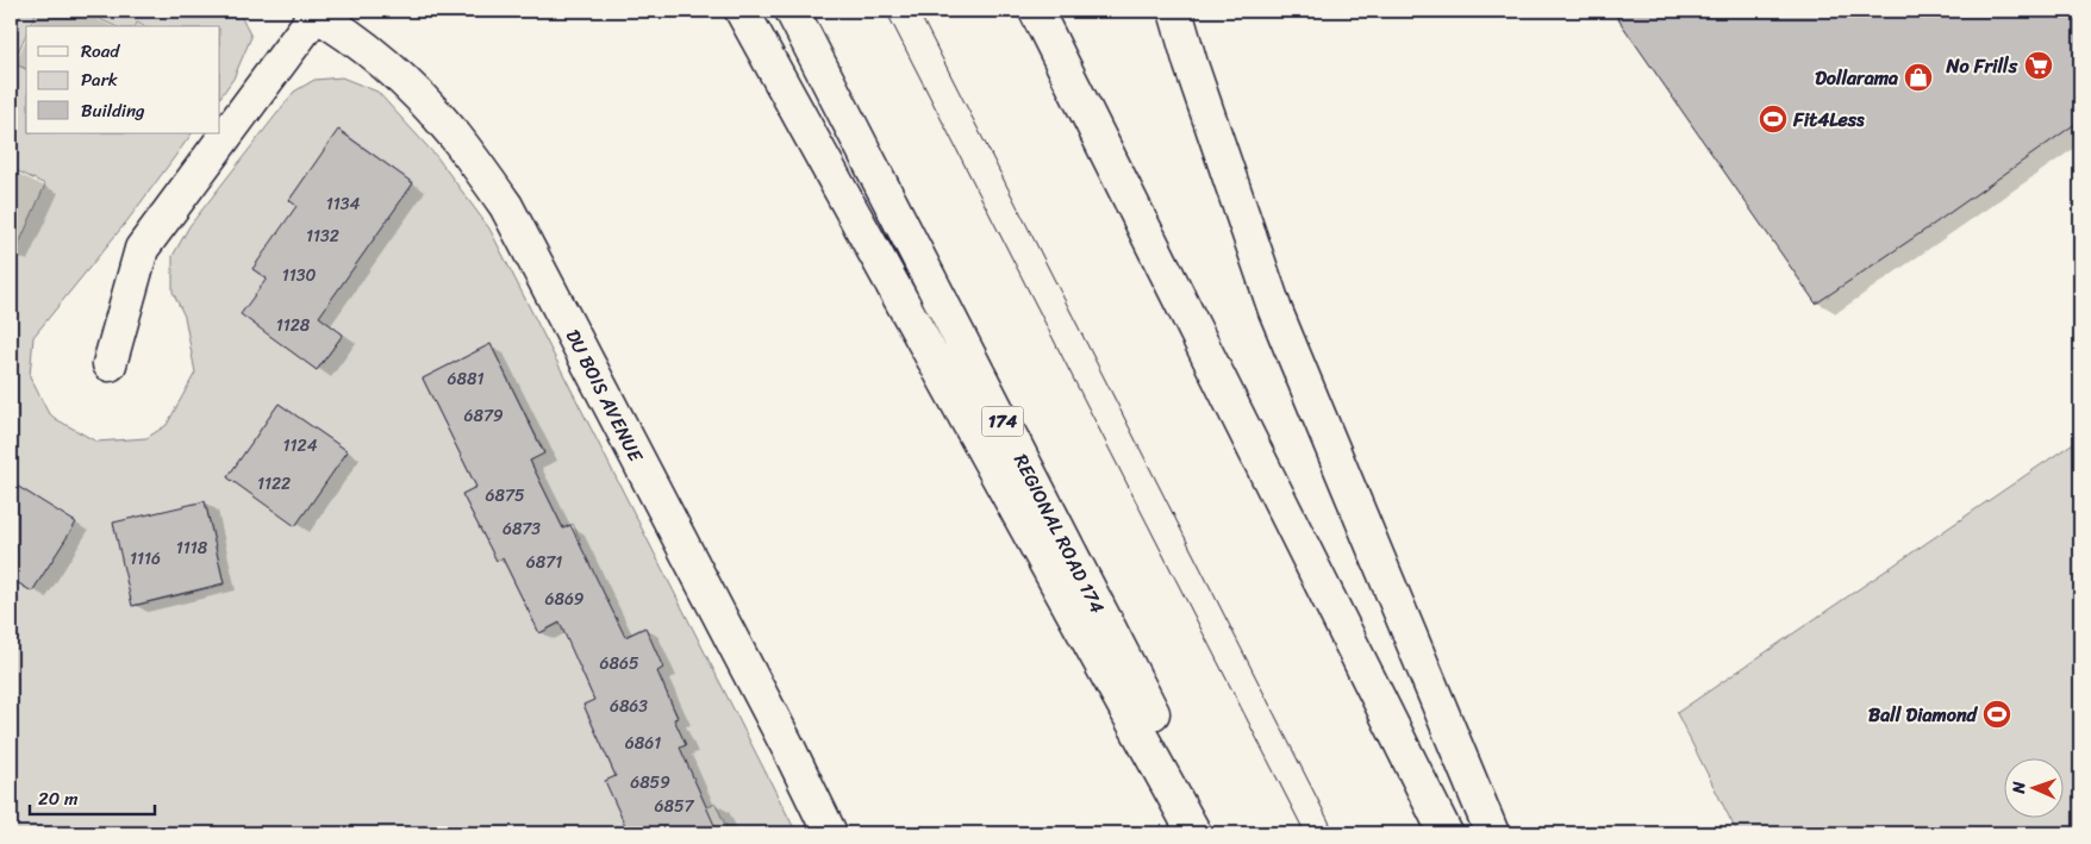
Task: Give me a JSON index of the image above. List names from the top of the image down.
{
  "streets": {
    "main road": ["DU BOIS AVENUE", "174", "REGIONAL ROAD 174"]
  },
  "places": {
    "supermarket": ["No Frills"],
    "shop": ["Dollarama"],
    "sports": ["Fit4Less", "Ball Diamond"]
  },
  "house_numbers": [
    "1134",
    "1132",
    "1130",
    "1128",
    "6881",
    "6879",
    "1124",
    "1122",
    "6875",
    "6873",
    "1118",
    "1116",
    "6871",
    "6869",
    "6865",
    "6863",
    "6861",
    "6859",
    "6857"
  ],
  "legend": ["Road", "Park", "Building"],
  "scale_bar": "20 m",
  "north": "left"
}
